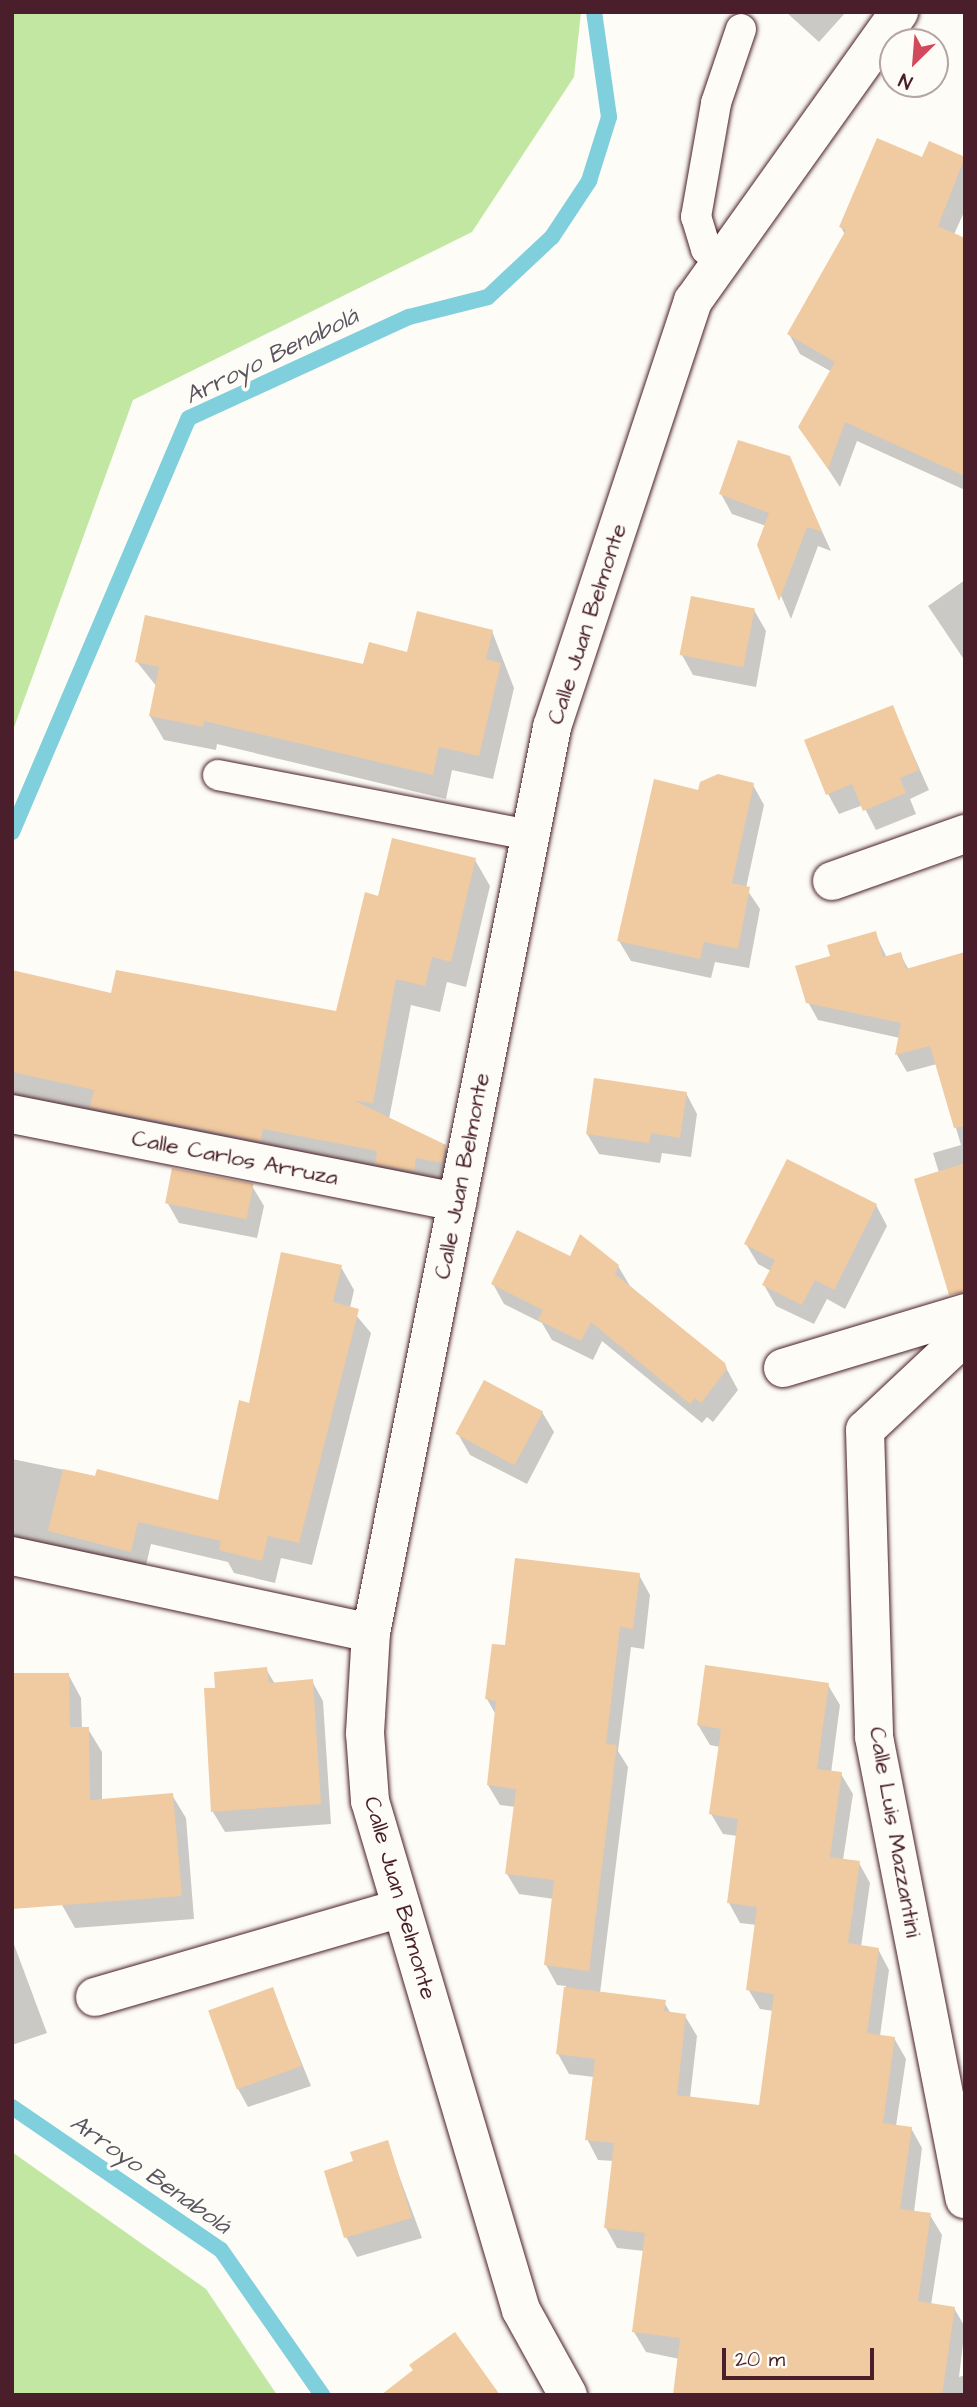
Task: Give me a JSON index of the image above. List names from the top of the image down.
{
  "streets": {
    "street": ["Calle Juan Belmonte", "Calle Carlos Arruza", "Calle Luis Mazzantini"]
  },
  "crossings": [
    ["Calle Juan Belmonte", "Calle Carlos Arruza"]
  ],
  "water": ["Arroyo Benabolá"],
  "scale_bar": "20 m",
  "north": "bottom left"
}
